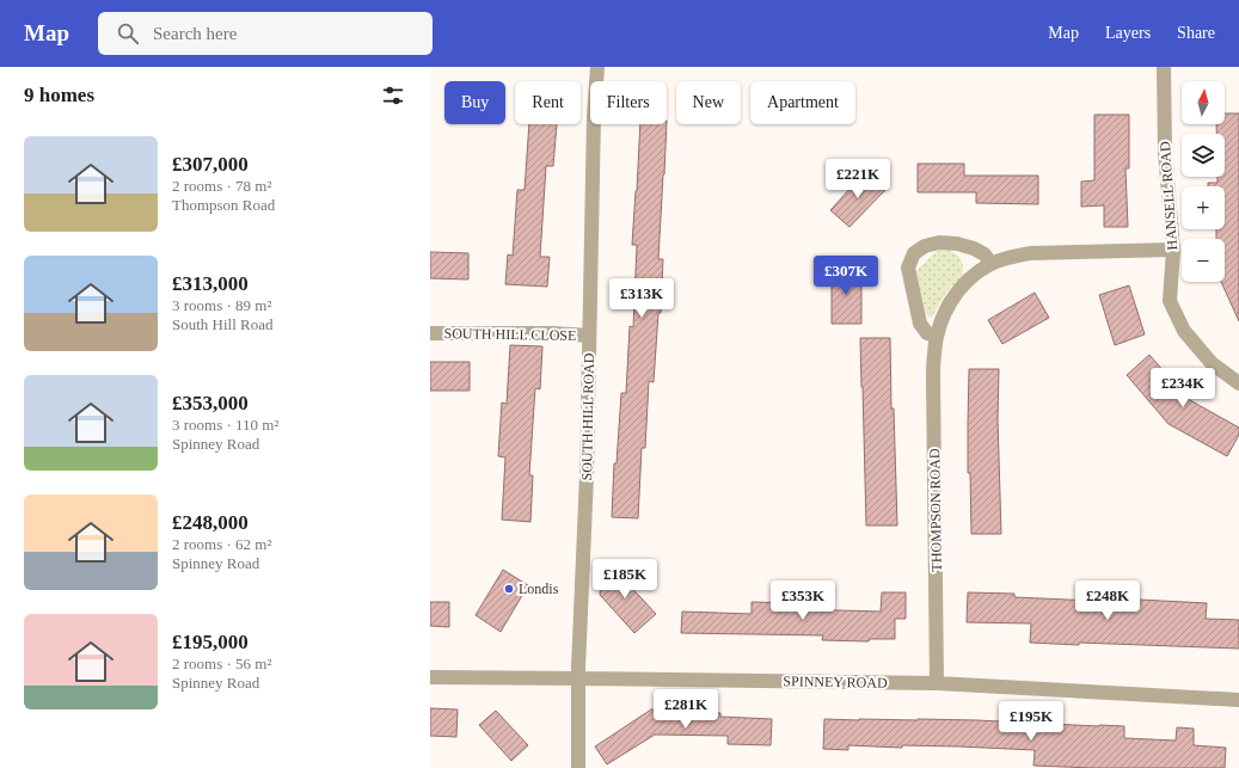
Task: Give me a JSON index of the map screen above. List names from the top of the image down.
{
  "streets": {
    "street": [
      "HANSELL ROAD",
      "SOUTH HILL CLOSE",
      "SOUTH HILL ROAD",
      "THOMPSON ROAD",
      "SPINNEY ROAD"
    ]
  },
  "crossings": [
    ["HANSELL ROAD", "THOMPSON ROAD"],
    ["SOUTH HILL CLOSE", "SOUTH HILL ROAD"],
    ["SOUTH HILL ROAD", "SPINNEY ROAD"],
    ["THOMPSON ROAD", "SPINNEY ROAD"]
  ],
  "places": ["Londis"],
  "north": "top",
  "page": {
    "header": "Map",
    "search": "Search here",
    "nav": ["Map", "Layers", "Share"],
    "heading": "9 homes",
    "map_buttons": ["+", "−"],
    "chip": [
      "Buy",
      "Rent",
      "Filters",
      "New",
      "Apartment"
    ],
    "list": [
      {
        "name": "£307,000",
        "note": "2 rooms · 78 m² · Thompson Road"
      },
      {
        "name": "£313,000",
        "note": "3 rooms · 89 m² · South Hill Road"
      },
      {
        "name": "£353,000",
        "note": "3 rooms · 110 m² · Spinney Road"
      },
      {
        "name": "£248,000",
        "note": "2 rooms · 62 m² · Spinney Road"
      },
      {
        "name": "£195,000",
        "note": "2 rooms · 56 m² · Spinney Road"
      }
    ],
    "price": [
      "£221K",
      "£307K",
      "£313K",
      "£234K",
      "£185K",
      "£353K",
      "£248K",
      "£281K",
      "£195K"
    ]
  }
}
